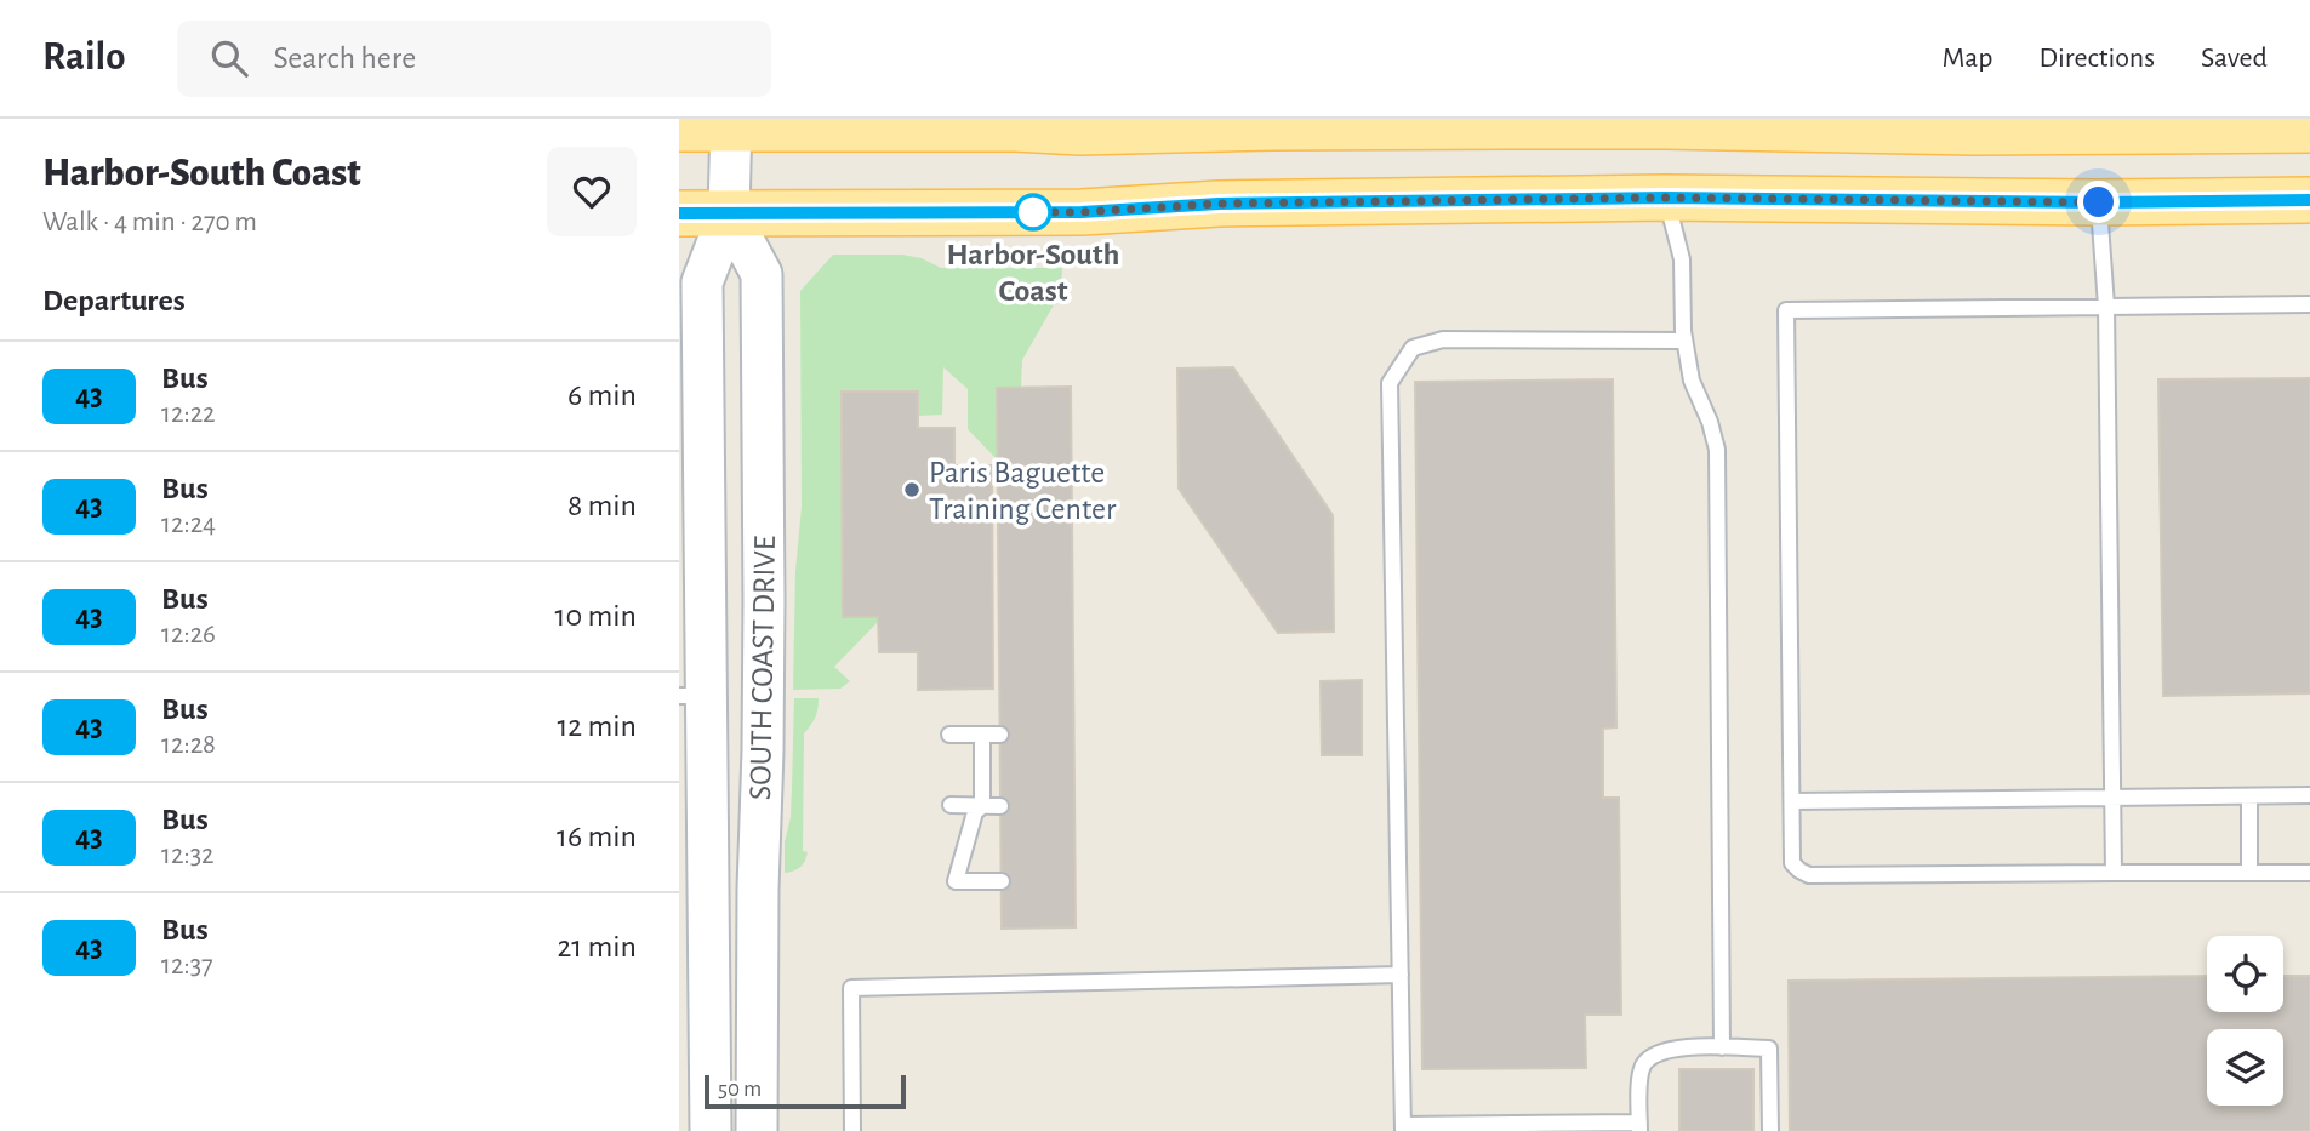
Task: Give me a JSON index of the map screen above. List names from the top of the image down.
{
  "streets": {
    "main road": ["SOUTH COAST DRIVE"]
  },
  "places": ["Harbor-South Coast", "Paris Baguette Training Center"],
  "lines": ["bus line 43"],
  "scale_bar": "50 m",
  "page": {
    "header": "Railo",
    "search": "Search here",
    "nav": ["Map", "Directions", "Saved"],
    "heading": [
      ["Harbor-South Coast", "Walk · 4 min · 270 m"],
      "Departures"
    ],
    "list": [
      {
        "mark": "43",
        "name": "Bus",
        "note": "12:22",
        "value": "6 min"
      },
      {
        "mark": "43",
        "name": "Bus",
        "note": "12:24",
        "value": "8 min"
      },
      {
        "mark": "43",
        "name": "Bus",
        "note": "12:26",
        "value": "10 min"
      },
      {
        "mark": "43",
        "name": "Bus",
        "note": "12:28",
        "value": "12 min"
      },
      {
        "mark": "43",
        "name": "Bus",
        "note": "12:32",
        "value": "16 min"
      },
      {
        "mark": "43",
        "name": "Bus",
        "note": "12:37",
        "value": "21 min"
      }
    ],
    "scale": "50 m"
  }
}
